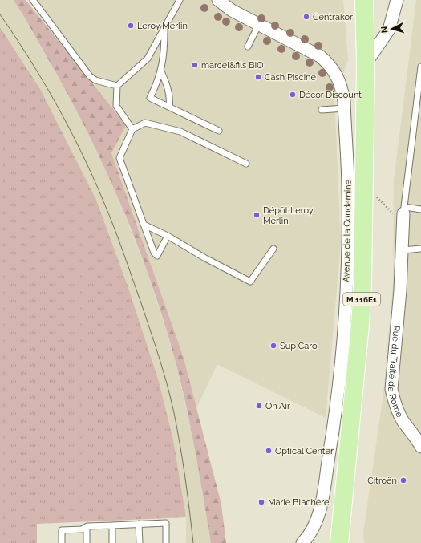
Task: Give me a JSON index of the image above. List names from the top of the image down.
{
  "streets": {
    "main road": ["M 116E1"],
    "street": ["Avenue de la Condamine", "Rue du Traité de Rome"]
  },
  "places": [
    "Centrakor",
    "Leroy Merlin",
    "marcel&fils BIO",
    "Cash Piscine",
    "Décor Discount",
    "Dépôt Leroy Merlin",
    "Sup Caro",
    "On Air",
    "Optical Center",
    "Citroën",
    "Marie Blachère"
  ],
  "north": "left"
}
